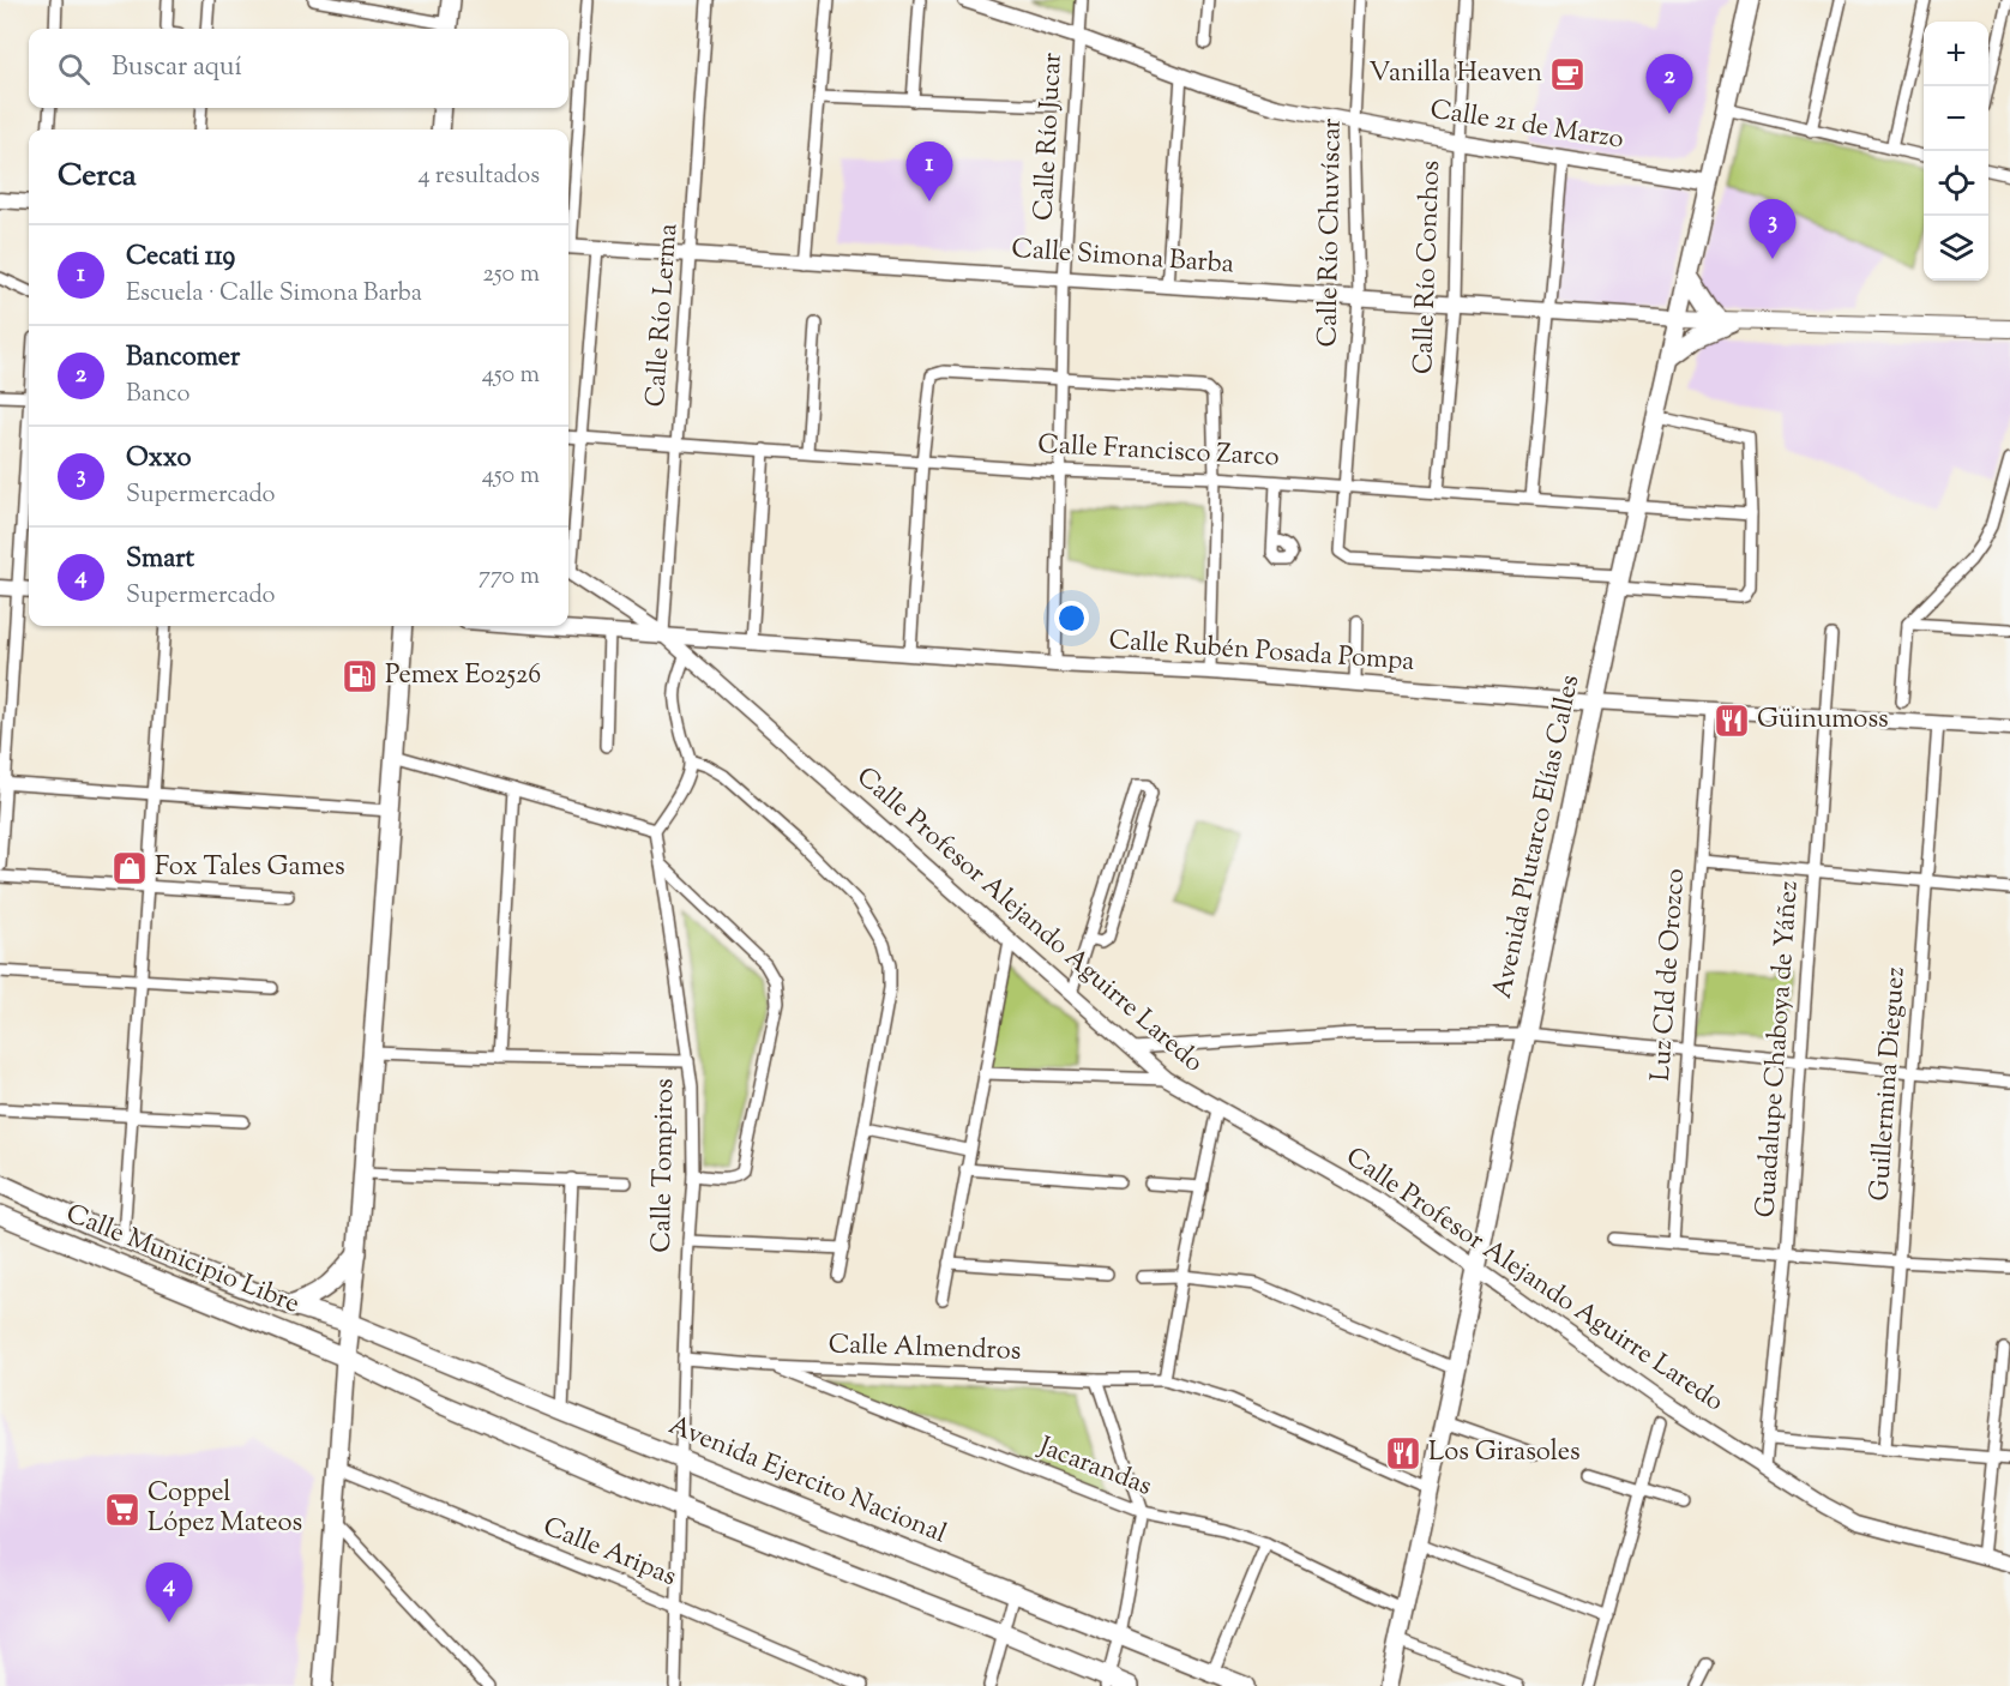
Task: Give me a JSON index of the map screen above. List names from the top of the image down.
{
  "streets": {
    "main road": ["Avenida Plutarco Elías Calles", "Calle Municipio Libre", "Avenida Ejercito Nacional"],
    "street": [
      "Calle 21 de Marzo",
      "Calle Río Jucar",
      "Calle Río Chuvíscar",
      "Calle Simona Barba",
      "Calle Río Conchos",
      "Calle Río Lerma",
      "Calle Francisco Zarco",
      "Calle Rubén Posada Pompa",
      "Calle Profesor Alejando Aguirre Laredo",
      "Luz CId de Orozco",
      "Guadalupe Chaboya de Yáñez",
      "Guillermina Dieguez",
      "Calle Tompiros",
      "Calle Almendros",
      "Jacarandas",
      "Calle Aripas"
    ]
  },
  "crossings": [
    ["Calle 21 de Marzo", "Calle Río Jucar"],
    ["Calle 21 de Marzo", "Calle Río Chuvíscar"],
    ["Calle 21 de Marzo", "Calle Río Conchos"],
    ["Calle 21 de Marzo", "Avenida Plutarco Elías Calles"],
    ["Calle Río Jucar", "Calle Simona Barba"],
    ["Calle Río Jucar", "Calle Francisco Zarco"],
    ["Calle Río Jucar", "Calle Rubén Posada Pompa"],
    ["Calle Río Chuvíscar", "Calle Simona Barba"],
    ["Calle Río Chuvíscar", "Calle Francisco Zarco"],
    ["Calle Río Chuvíscar", "Avenida Plutarco Elías Calles"],
    ["Calle Simona Barba", "Calle Río Conchos"],
    ["Calle Simona Barba", "Calle Río Lerma"],
    ["Calle Simona Barba", "Avenida Plutarco Elías Calles"],
    ["Calle Río Conchos", "Calle Francisco Zarco"],
    ["Calle Río Lerma", "Calle Francisco Zarco"],
    ["Calle Río Lerma", "Calle Rubén Posada Pompa"],
    ["Calle Río Lerma", "Calle Profesor Alejando Aguirre Laredo"],
    ["Calle Francisco Zarco", "Avenida Plutarco Elías Calles"],
    ["Calle Rubén Posada Pompa", "Avenida Plutarco Elías Calles"],
    ["Calle Rubén Posada Pompa", "Calle Profesor Alejando Aguirre Laredo"],
    ["Calle Rubén Posada Pompa", "Luz CId de Orozco"],
    ["Calle Rubén Posada Pompa", "Guadalupe Chaboya de Yáñez"],
    ["Calle Rubén Posada Pompa", "Guillermina Dieguez"],
    ["Avenida Plutarco Elías Calles", "Calle Profesor Alejando Aguirre Laredo"],
    ["Avenida Plutarco Elías Calles", "Calle Almendros"],
    ["Avenida Plutarco Elías Calles", "Jacarandas"],
    ["Calle Profesor Alejando Aguirre Laredo", "Guadalupe Chaboya de Yáñez"],
    ["Calle Tompiros", "Calle Almendros"],
    ["Calle Tompiros", "Avenida Ejercito Nacional"],
    ["Calle Tompiros", "Calle Aripas"],
    ["Calle Almendros", "Jacarandas"]
  ],
  "places": {
    "cafe": ["Vanilla Heaven"],
    "fuel station": ["Pemex E02526"],
    "restaurant": ["Güinumoss", "Los Girasoles"],
    "shop": ["Fox Tales Games"],
    "supermarket": ["Coppel López Mateos"]
  },
  "page": {
    "map_buttons": ["+", "−"],
    "search": "Buscar aquí",
    "pins": [
      "2",
      "1",
      "3",
      "4"
    ],
    "heading": ["Cerca", "4 resultados"],
    "list": [
      {
        "mark": "1",
        "name": "Cecati 119",
        "note": "Escuela · Calle Simona Barba",
        "value": "250 m"
      },
      {
        "mark": "2",
        "name": "Bancomer",
        "note": "Banco",
        "value": "450 m"
      },
      {
        "mark": "3",
        "name": "Oxxo",
        "note": "Supermercado",
        "value": "450 m"
      },
      {
        "mark": "4",
        "name": "Smart",
        "note": "Supermercado",
        "value": "770 m"
      }
    ]
  }
}
